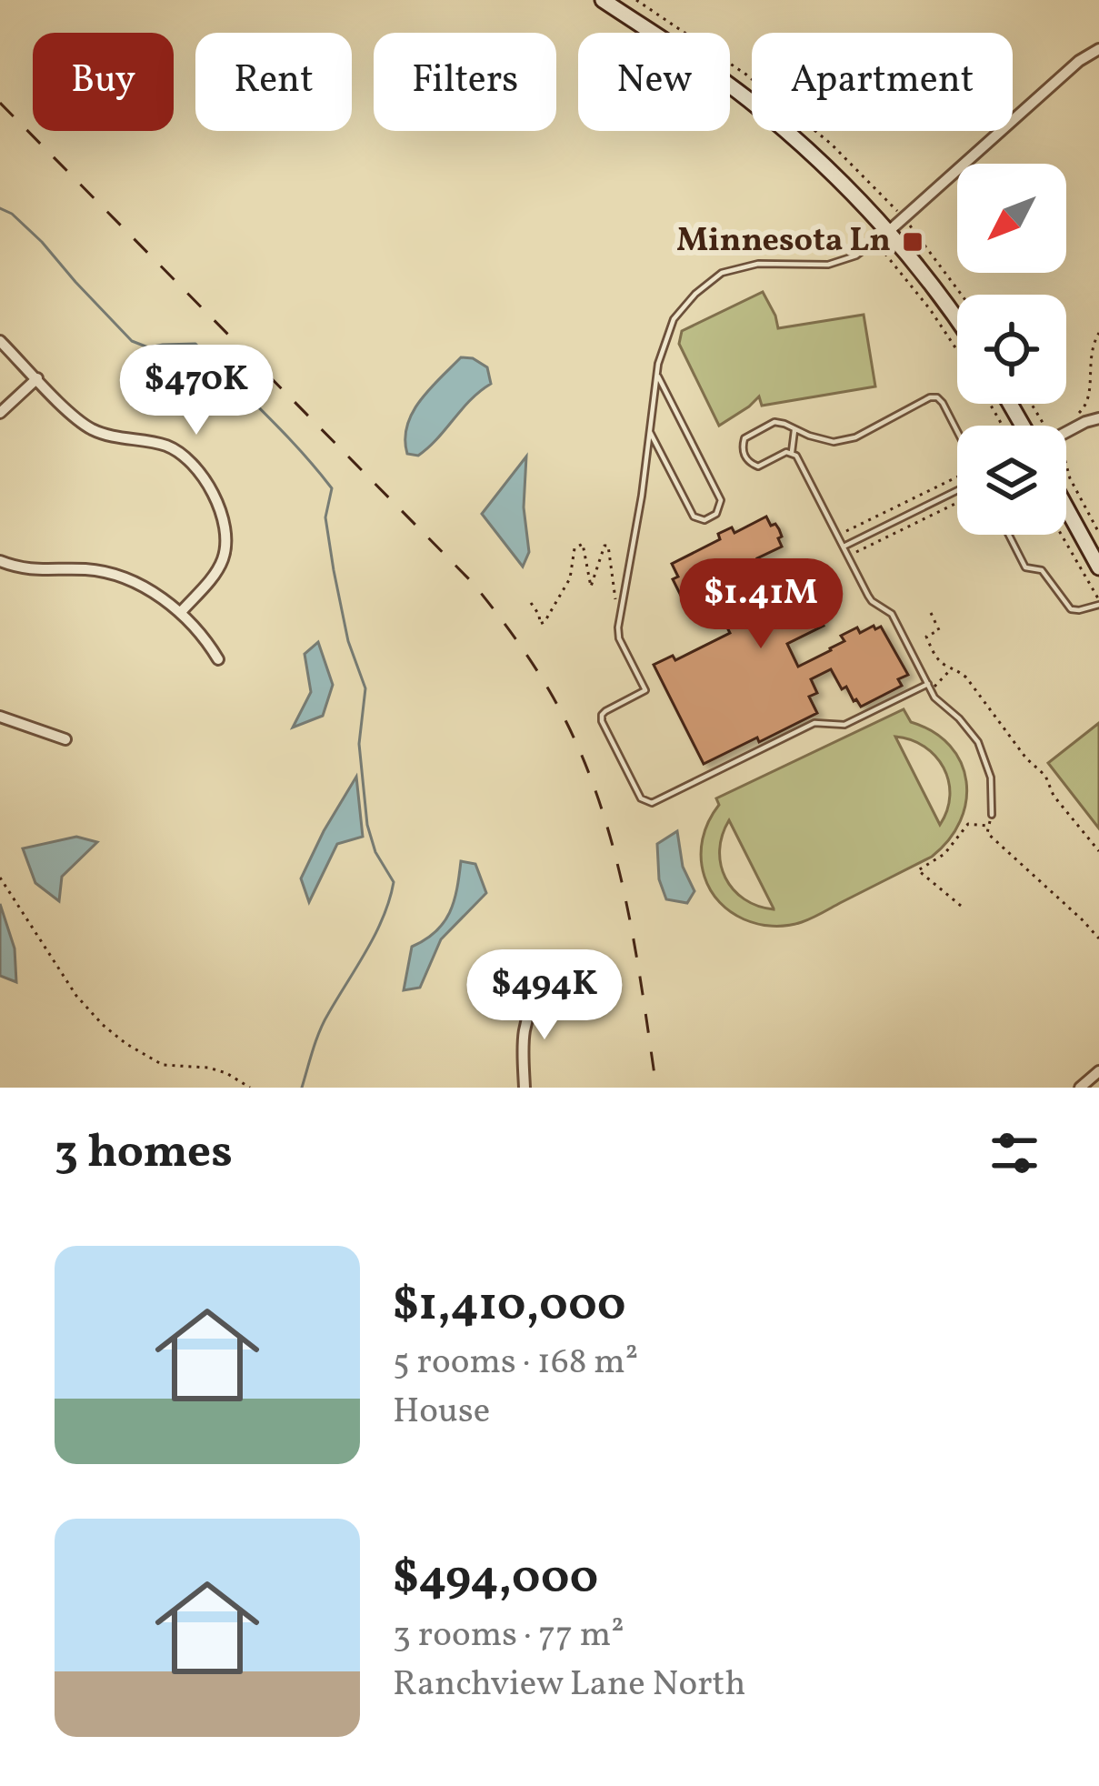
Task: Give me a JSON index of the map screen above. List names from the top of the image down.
{
  "places": {
    "transit": ["Minnesota Ln"]
  },
  "north": "bottom left",
  "page": {
    "chip": [
      "Buy",
      "Rent",
      "Filters",
      "New",
      "Apartment"
    ],
    "price": ["$470K", "$1.41M", "$494K"],
    "heading": "3 homes",
    "list": [
      {
        "name": "$1,410,000",
        "note": "5 rooms · 168 m² · House"
      },
      {
        "name": "$494,000",
        "note": "3 rooms · 77 m² · Ranchview Lane North"
      }
    ]
  }
}
